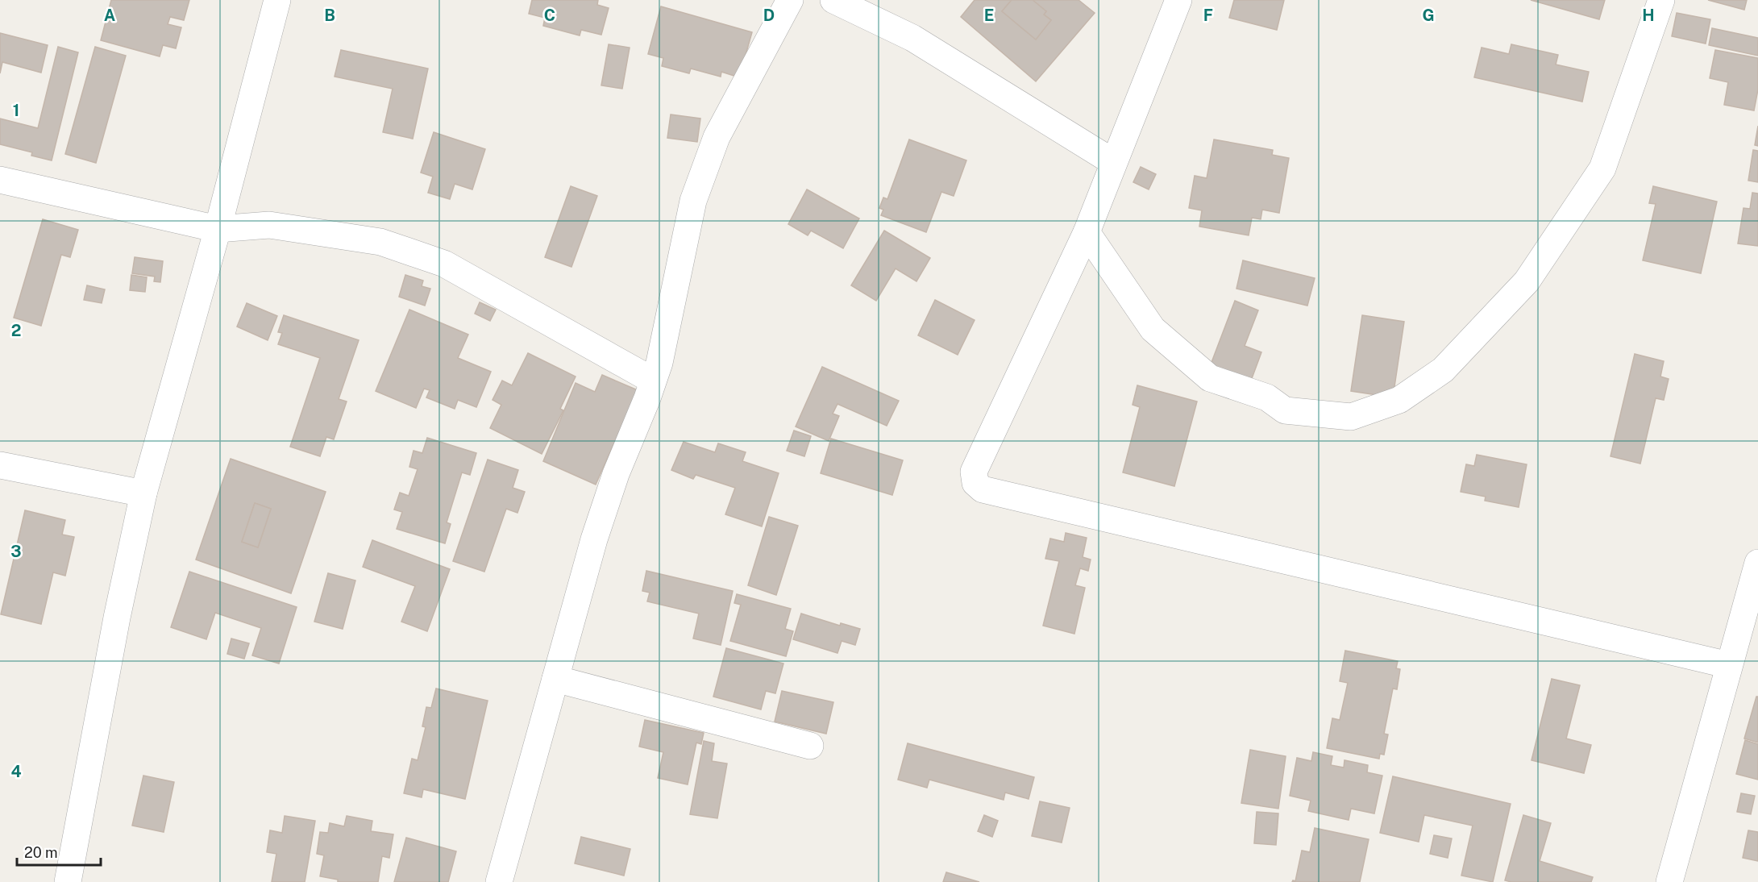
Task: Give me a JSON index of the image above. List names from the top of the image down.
{
  "scale_bar": "20 m",
  "grid": {
    "columns": [
      "A",
      "B",
      "C",
      "D",
      "E",
      "F",
      "G",
      "H"
    ],
    "rows": [
      "1",
      "2",
      "3",
      "4"
    ]
  }
}
